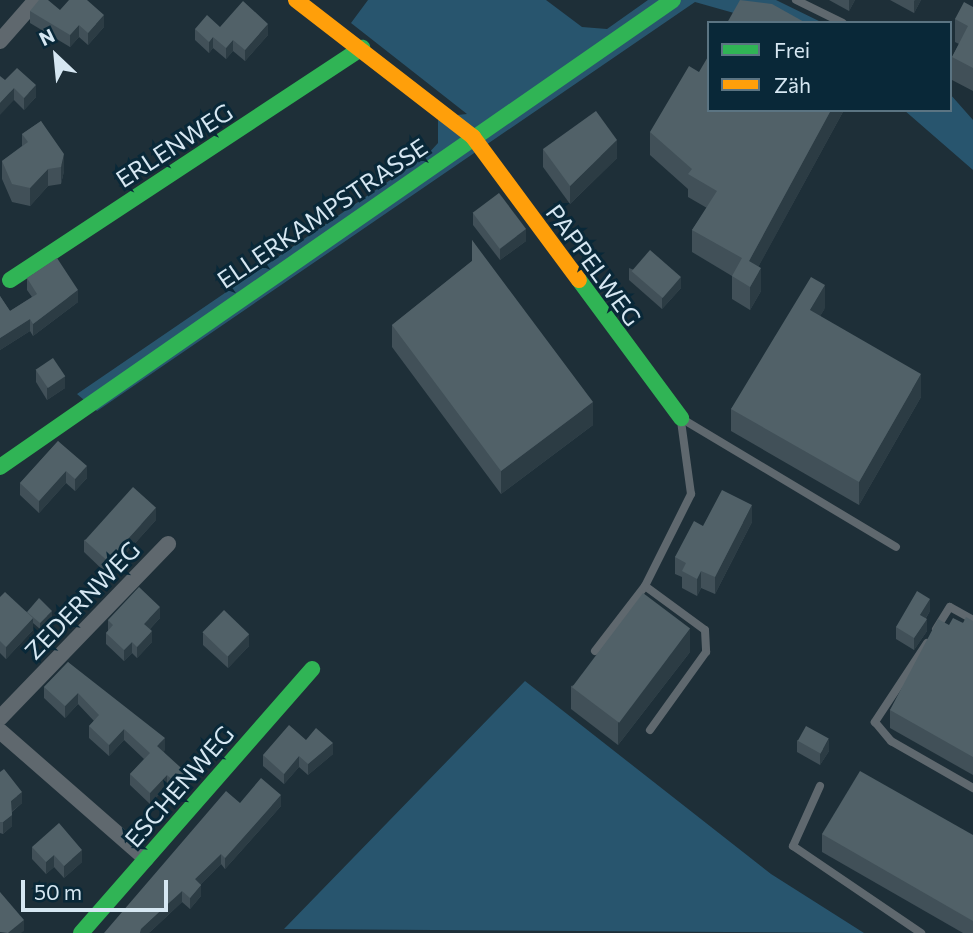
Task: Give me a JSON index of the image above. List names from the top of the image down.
{
  "streets": {
    "street": [
      "ERLENWEG",
      "ELLERKAMPSTRASSE",
      "PAPPELWEG",
      "ZEDERNWEG",
      "ESCHENWEG"
    ]
  },
  "crossings": [
    ["ERLENWEG", "PAPPELWEG"],
    ["ELLERKAMPSTRASSE", "PAPPELWEG"]
  ],
  "legend": ["Frei", "Zäh"],
  "scale_bar": "50 m",
  "north": "top left"
}
